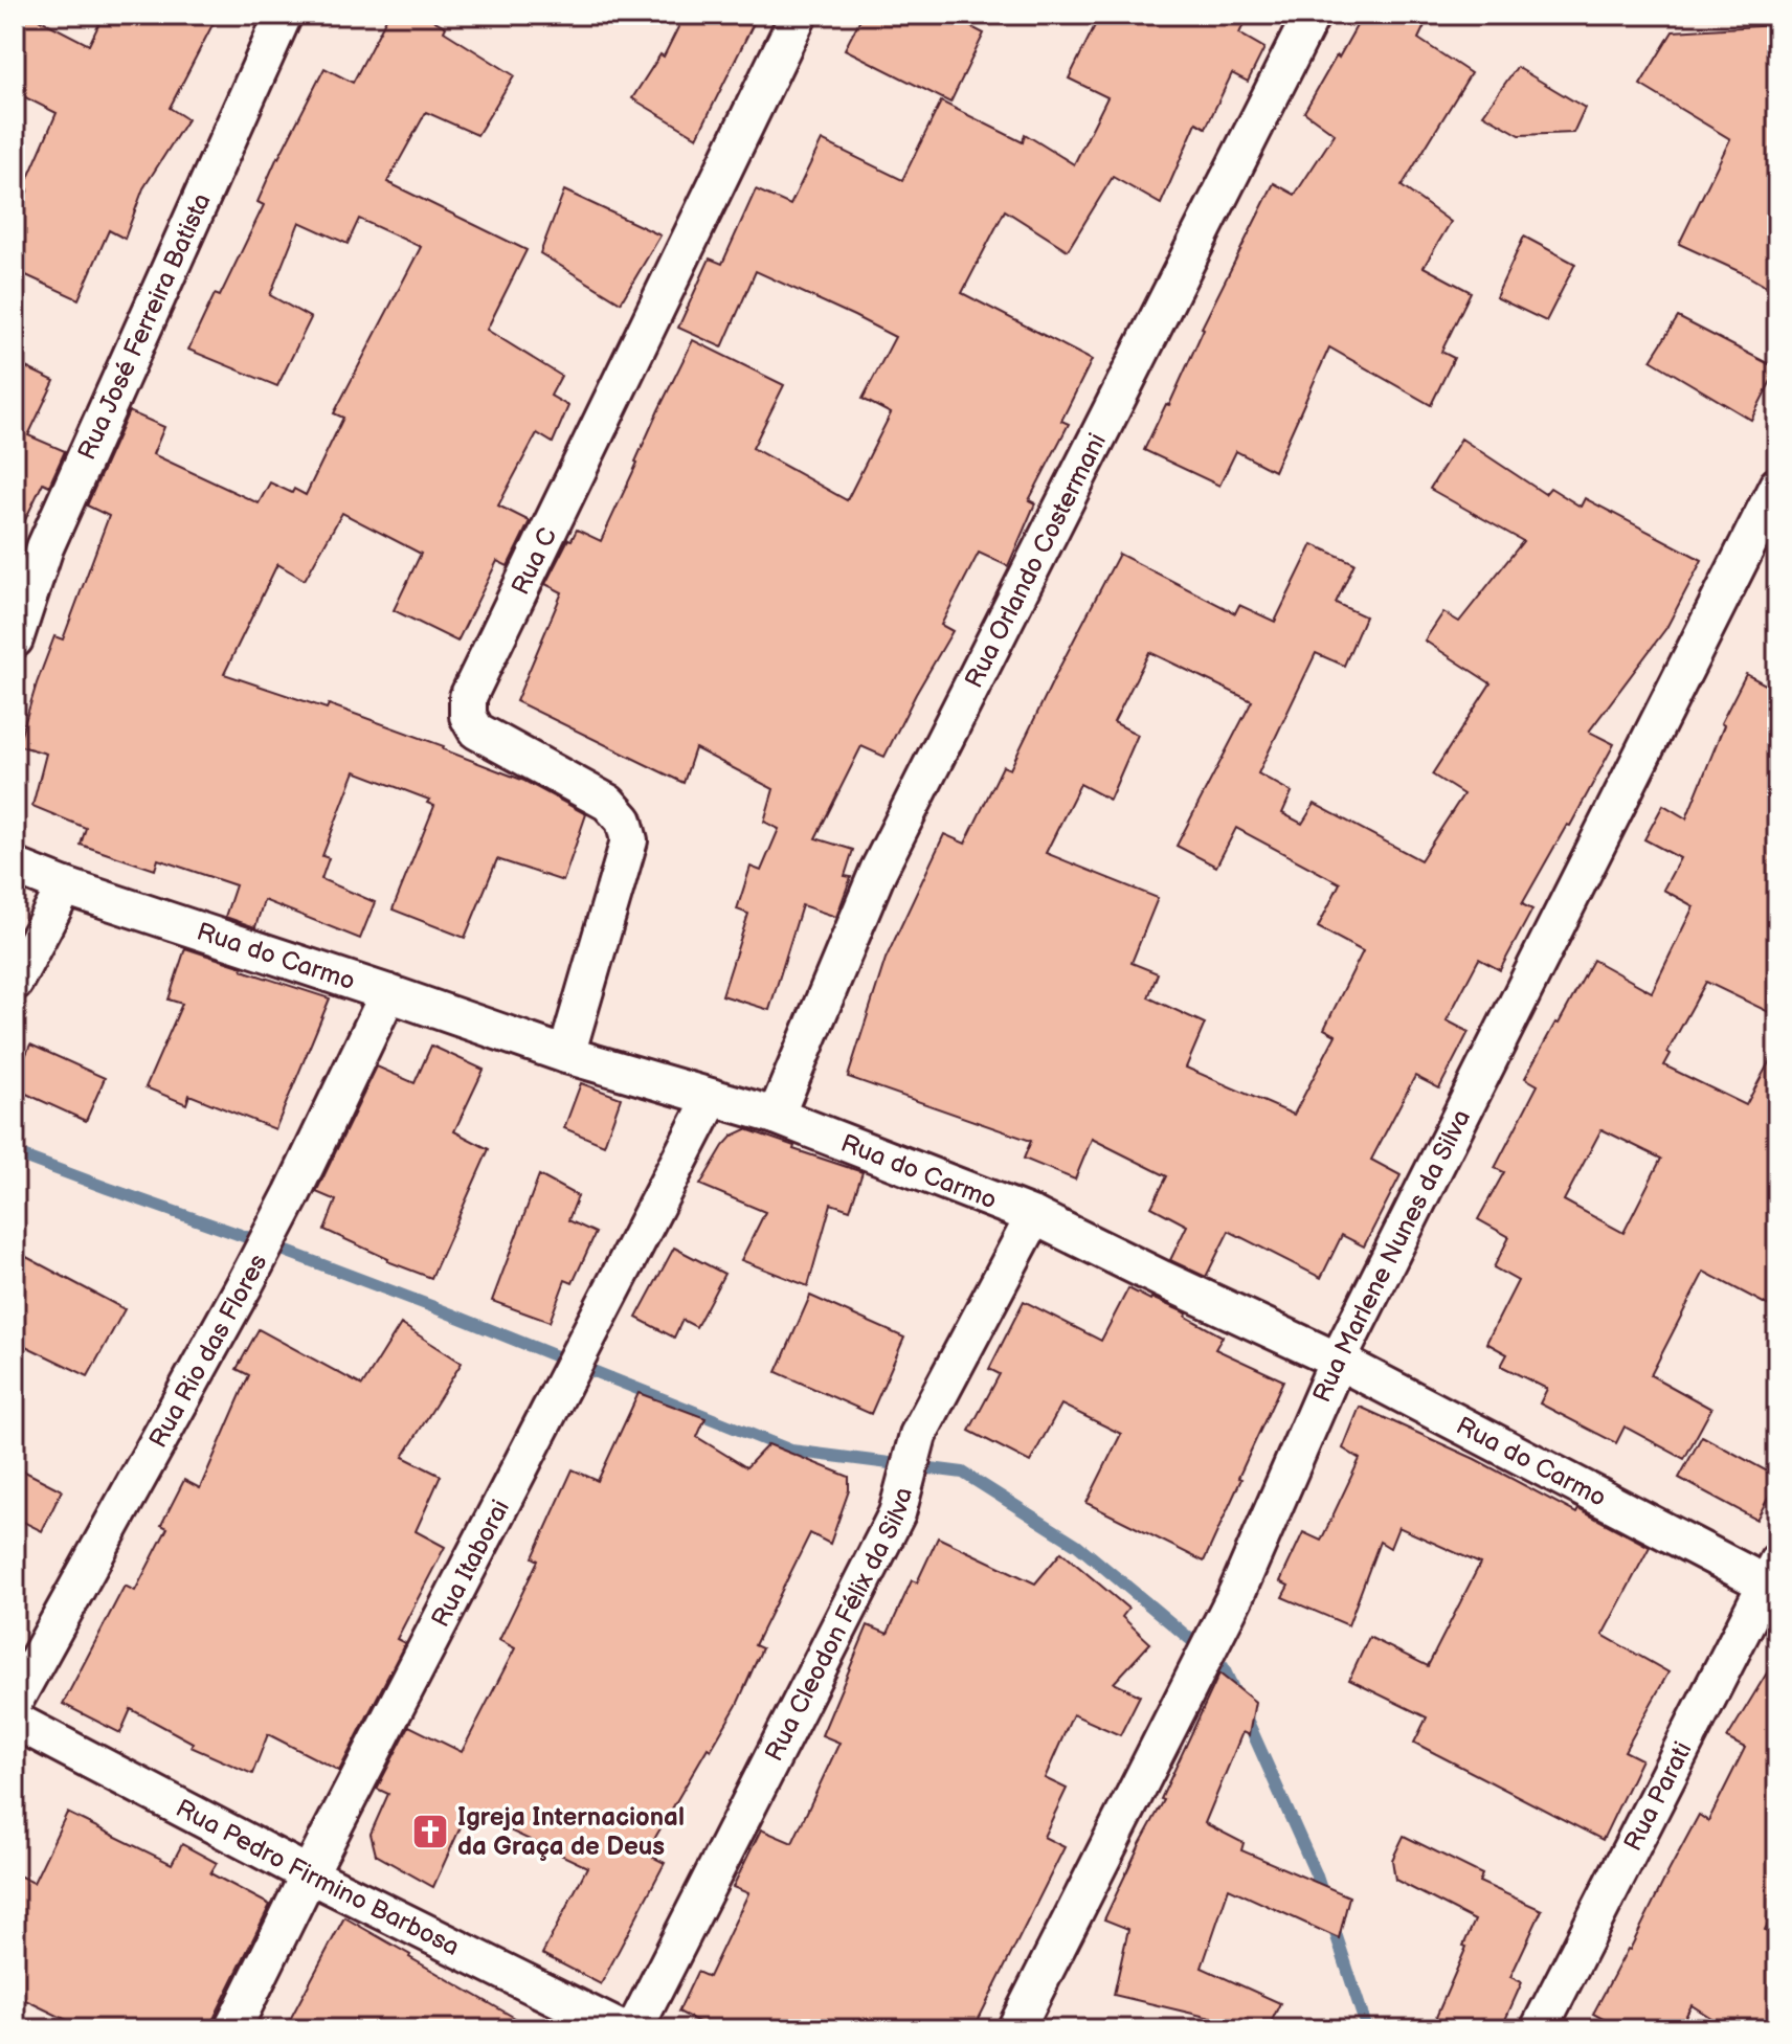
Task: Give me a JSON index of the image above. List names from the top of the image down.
{
  "streets": {
    "street": [
      "Rua José Ferreira Batista",
      "Rua C",
      "Rua Orlando Costermani",
      "Rua do Carmo",
      "Rua Marlene Nunes da Silva",
      "Rua Rio das Flores",
      "Rua Itaborai",
      "Rua Cleodon Félix da Silva",
      "Rua Parati",
      "Rua Pedro Firmino Barbosa"
    ]
  },
  "crossings": [
    ["Rua C", "Rua do Carmo"],
    ["Rua Orlando Costermani", "Rua do Carmo"],
    ["Rua do Carmo", "Rua Marlene Nunes da Silva"],
    ["Rua do Carmo", "Rua Rio das Flores"],
    ["Rua do Carmo", "Rua Itaborai"],
    ["Rua do Carmo", "Rua Cleodon Félix da Silva"],
    ["Rua do Carmo", "Rua Parati"],
    ["Rua Itaborai", "Rua Pedro Firmino Barbosa"]
  ],
  "places": {
    "church": ["Igreja Internacional da Graça de Deus"]
  }
}
